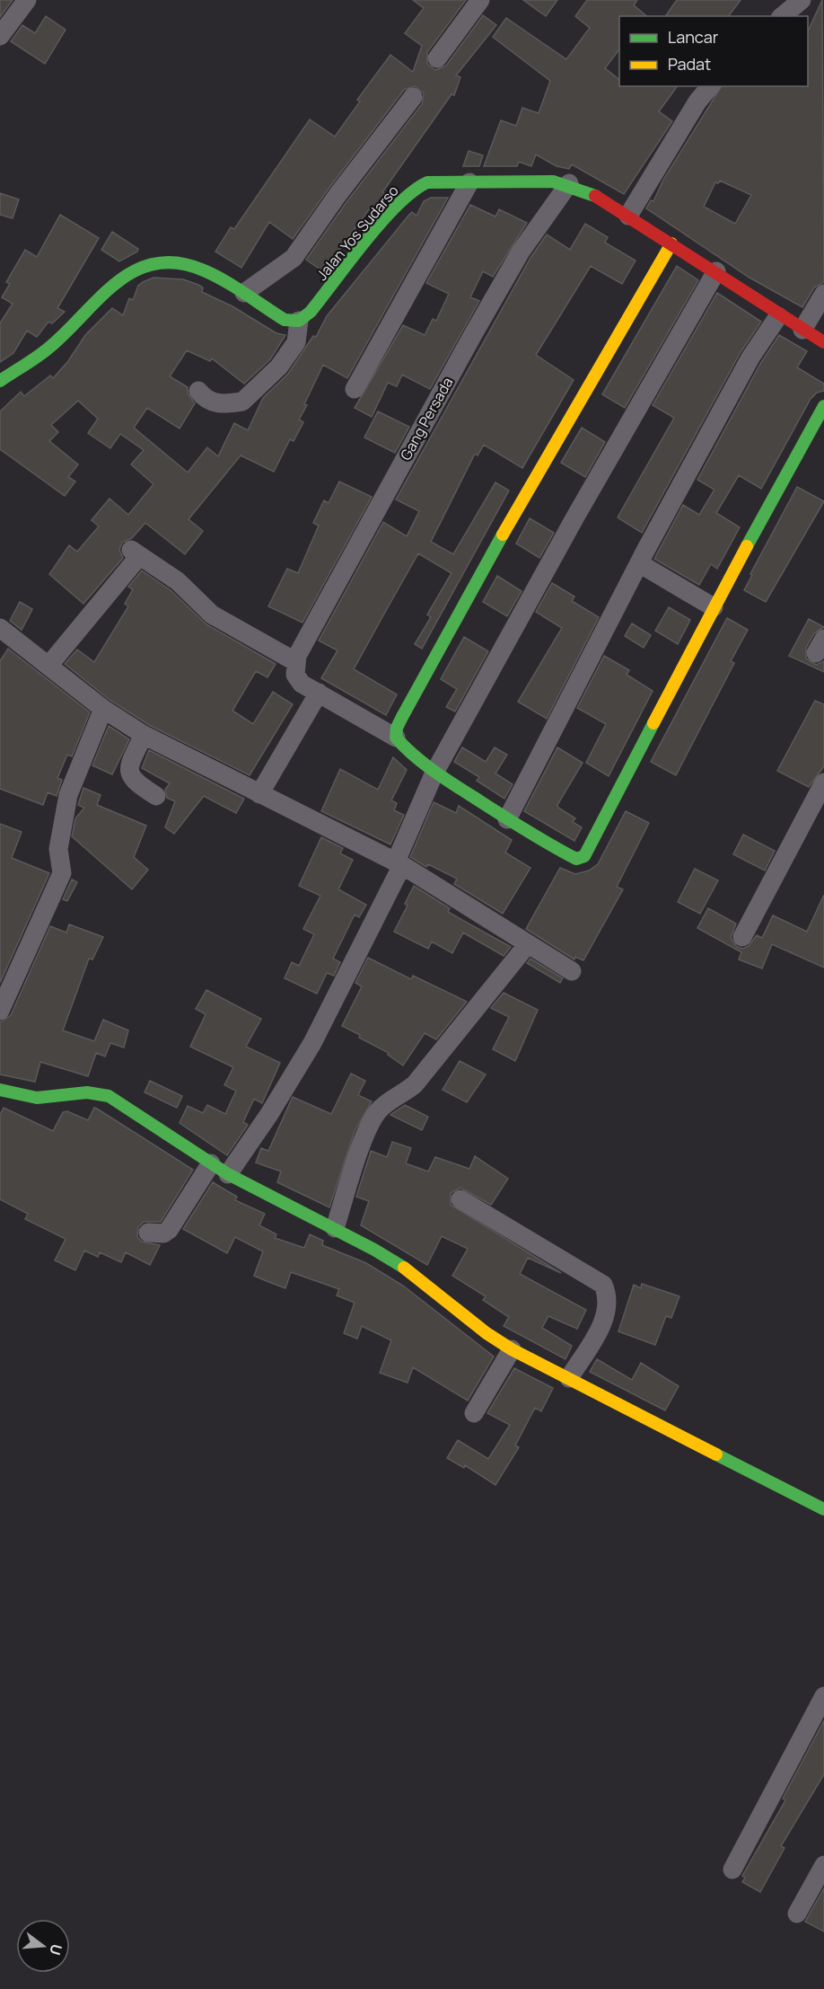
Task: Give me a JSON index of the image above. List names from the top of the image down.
{
  "streets": {
    "street": ["Jalan Yos Sudarso", "Gang Persada"]
  },
  "crossings": [
    ["Jalan Yos Sudarso", "Gang Persada"]
  ],
  "legend": ["Lancar", "Padat"],
  "north": "right"
}
